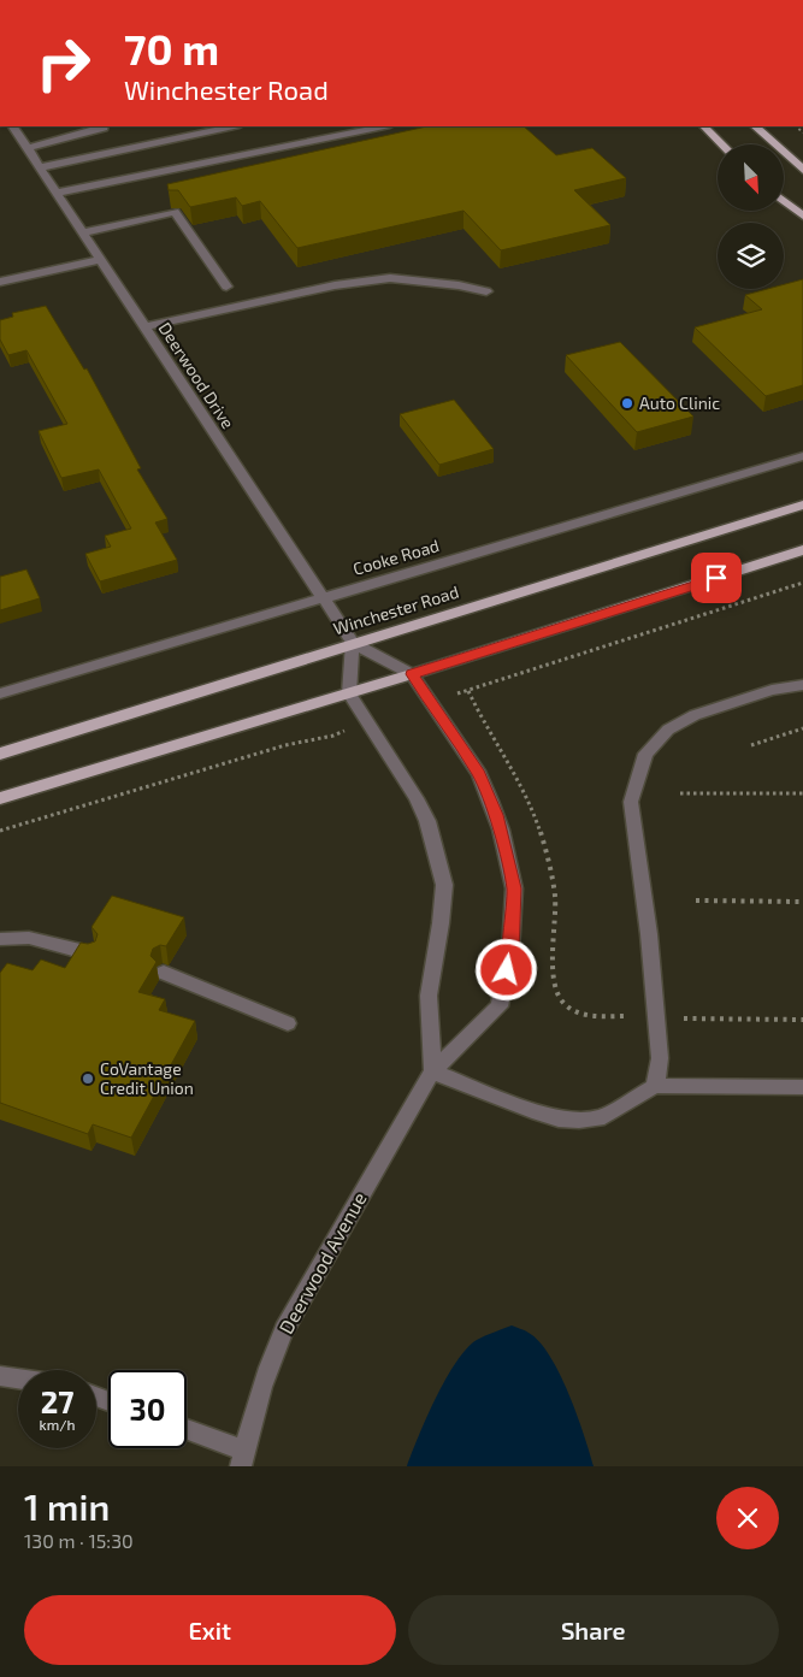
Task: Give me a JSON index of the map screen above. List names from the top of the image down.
{
  "streets": {
    "main road": ["Winchester Road"],
    "street": ["Deerwood Drive", "Cooke Road", "Deerwood Avenue"]
  },
  "crossings": [
    ["Deerwood Drive", "Cooke Road"],
    ["Deerwood Drive", "Winchester Road"],
    ["Deerwood Drive", "Deerwood Avenue"],
    ["Winchester Road", "Deerwood Avenue"]
  ],
  "places": ["Auto Clinic", "CoVantage Credit Union"],
  "north": "bottom right",
  "page": {
    "turn": ["70 m", "Winchester Road"],
    "speed": "27 km/h",
    "limit": "30",
    "heading": ["1 min", "130 m · 15:30"],
    "buttons": ["Exit", "Share"]
  }
}
